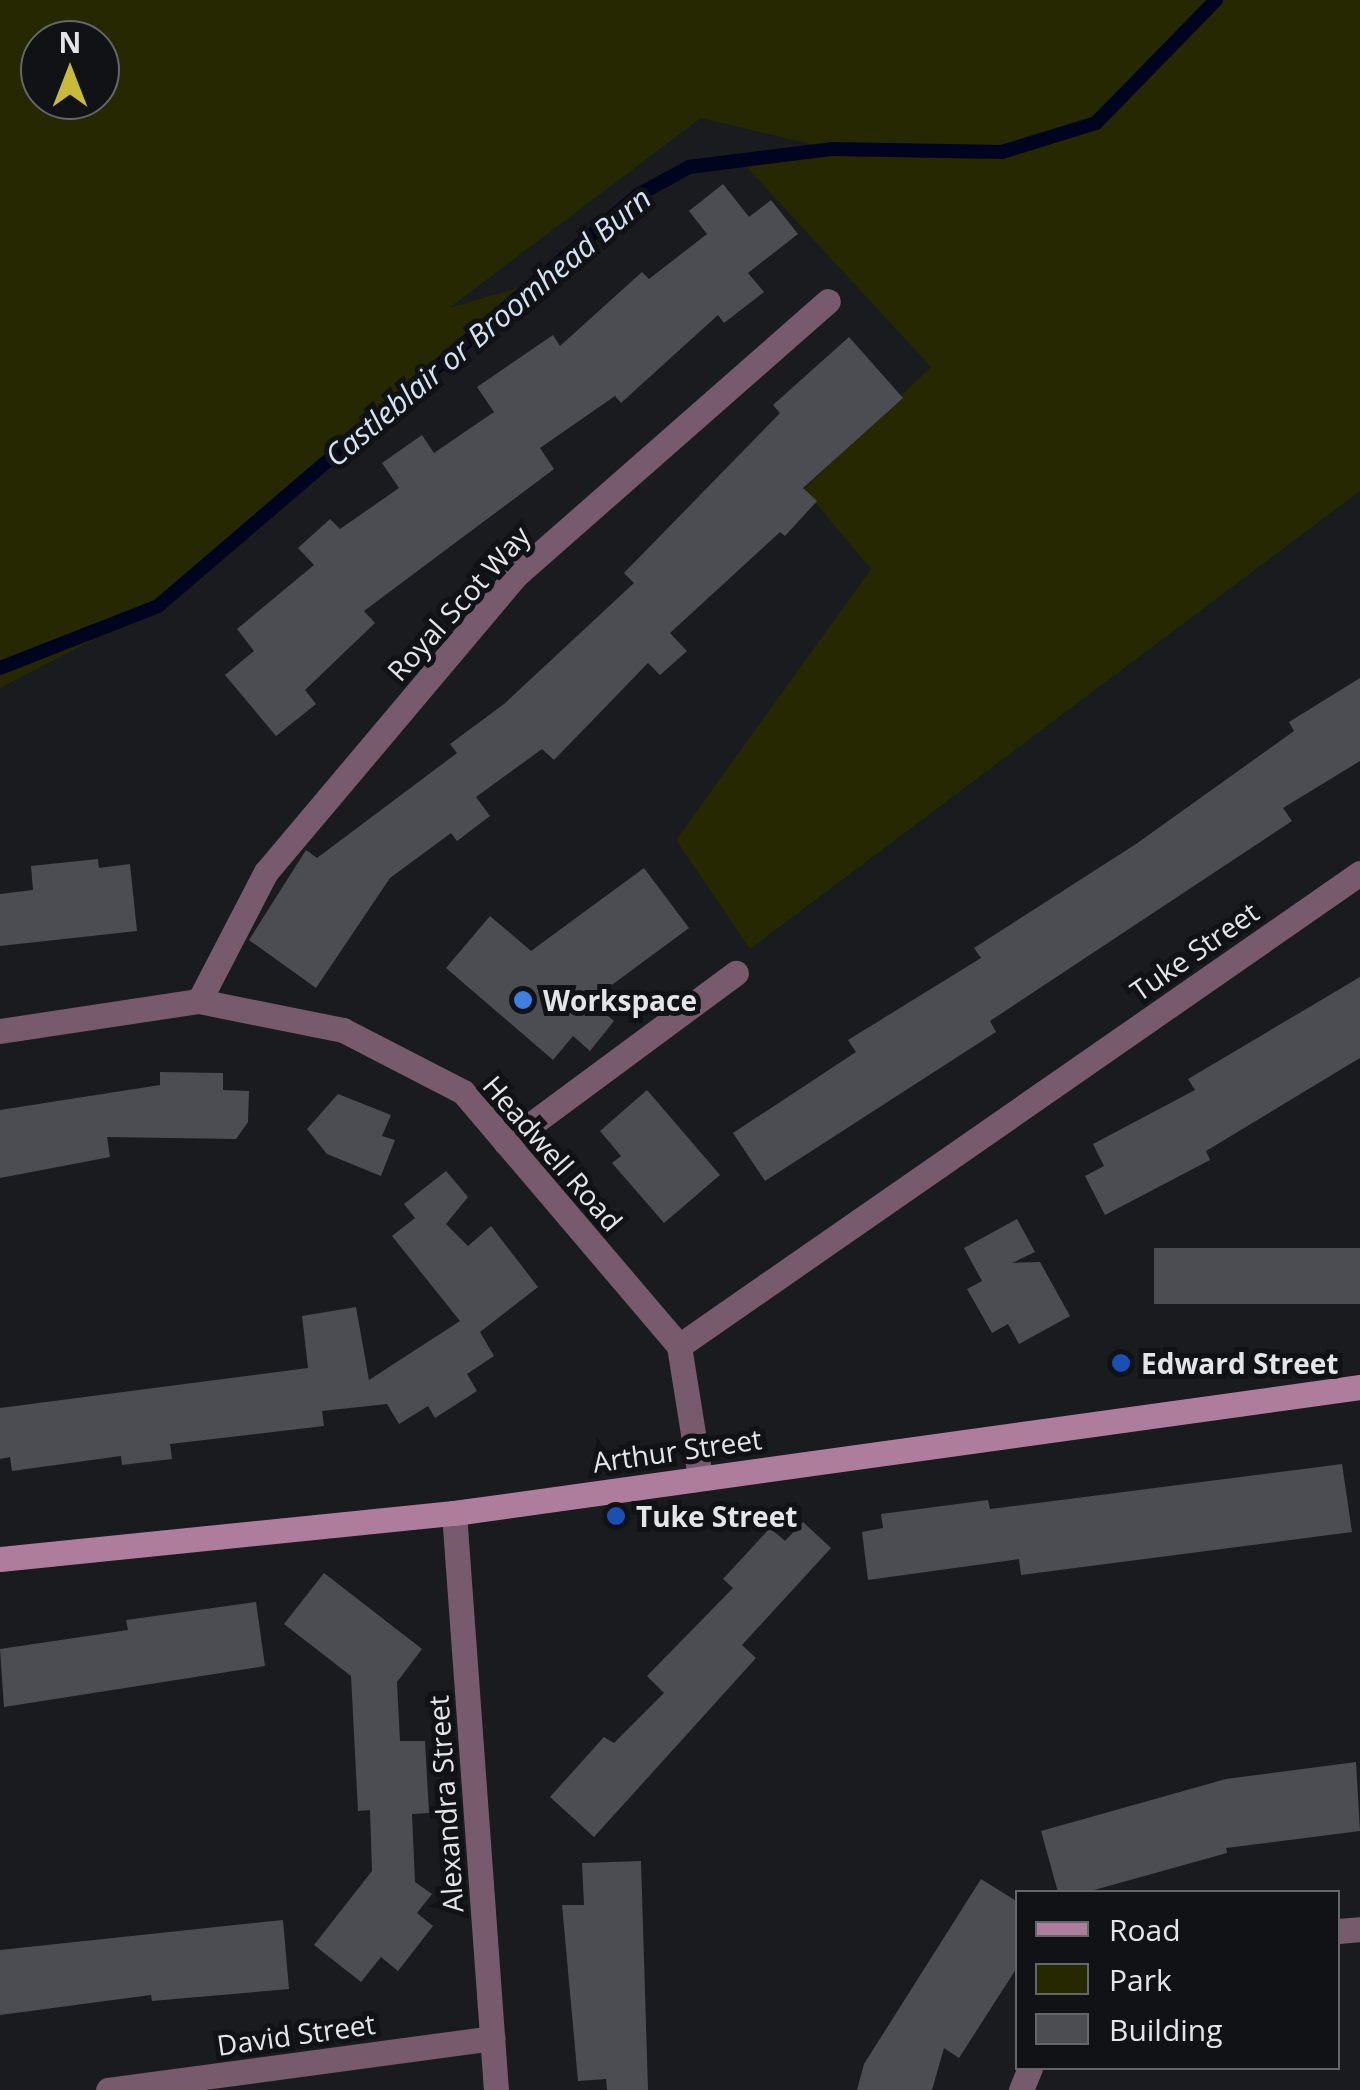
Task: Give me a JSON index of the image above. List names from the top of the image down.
{
  "streets": {
    "street": [
      "Royal Scot Way",
      "Tuke Street",
      "Headwell Road",
      "Arthur Street",
      "Alexandra Street",
      "David Street"
    ]
  },
  "crossings": [
    ["Royal Scot Way", "Headwell Road"],
    ["Tuke Street", "Headwell Road"],
    ["Arthur Street", "Alexandra Street"],
    ["Alexandra Street", "David Street"]
  ],
  "water": ["Castleblair or Broomhead Burn"],
  "places": ["Workspace", "Edward Street", "Tuke Street"],
  "legend": ["Road", "Park", "Building"],
  "north": "top"
}
